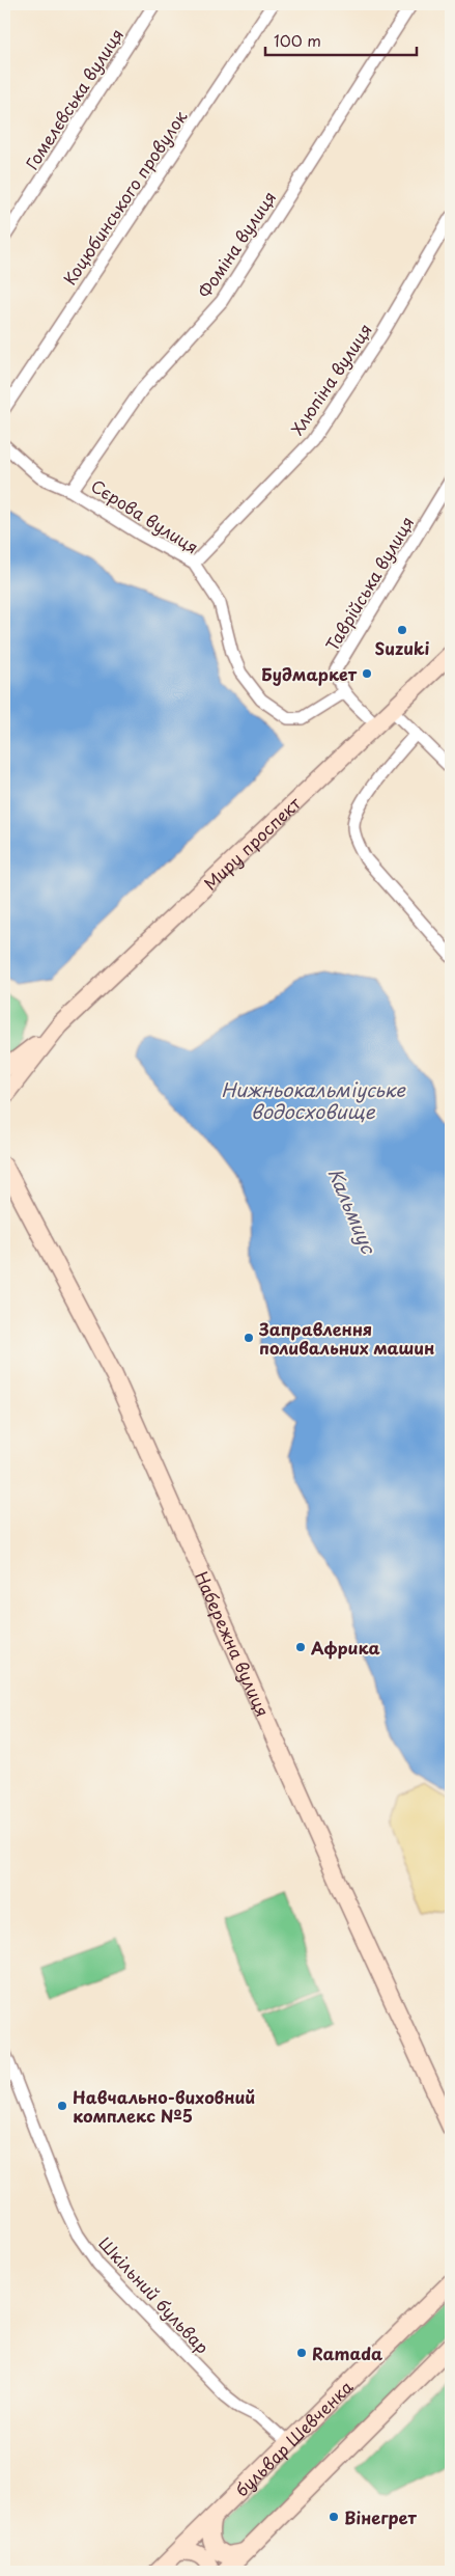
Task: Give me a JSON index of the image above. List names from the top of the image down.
{
  "streets": {
    "main road": ["Миру проспект", "Набережна вулиця", "бульвар Шевченка"],
    "street": [
      "Гомелєвська вулиця",
      "Коцюбинського провулок",
      "Фоміна вулиця",
      "Хлюпіна вулиця",
      "Сєрова вулиця",
      "Таврійська вулиця",
      "Шкільний бульвар"
    ]
  },
  "crossings": [
    ["Фоміна вулиця", "Сєрова вулиця"],
    ["Хлюпіна вулиця", "Сєрова вулиця"],
    ["Сєрова вулиця", "Таврійська вулиця"],
    ["Шкільний бульвар", "бульвар Шевченка"]
  ],
  "water": ["Нижньокальміуське водосховище", "Кальмиус"],
  "places": [
    "Suzuki",
    "Будмаркет",
    "Заправлення поливальних машин",
    "Африка",
    "Навчально-виховний комплекс №5",
    "Ramada",
    "Вінегрет"
  ],
  "scale_bar": "100 m"
}
